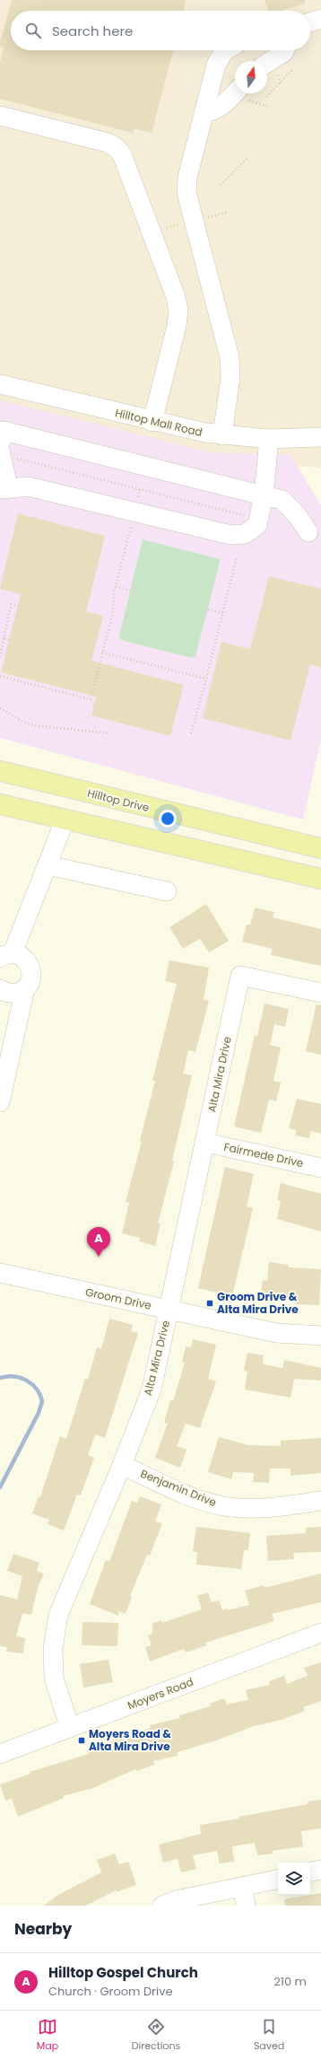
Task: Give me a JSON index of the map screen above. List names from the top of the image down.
{
  "streets": {
    "main road": ["Hilltop Drive"],
    "street": [
      "Hilltop Mall Road",
      "Alta Mira Drive",
      "Fairmede Drive",
      "Groom Drive",
      "Benjamin Drive",
      "Moyers Road"
    ]
  },
  "crossings": [
    ["Alta Mira Drive", "Fairmede Drive"],
    ["Alta Mira Drive", "Groom Drive"],
    ["Alta Mira Drive", "Benjamin Drive"],
    ["Alta Mira Drive", "Moyers Road"]
  ],
  "places": {
    "transit": ["Groom Drive & Alta Mira Drive", "Moyers Road & Alta Mira Drive"]
  },
  "north": "top",
  "page": {
    "search": "Search here",
    "pins": "A",
    "heading": "Nearby",
    "list": [
      {
        "mark": "A",
        "name": "Hilltop Gospel Church",
        "note": "Church · Groom Drive",
        "value": "210 m"
      }
    ],
    "nav": ["Map", "Directions", "Saved"]
  }
}
